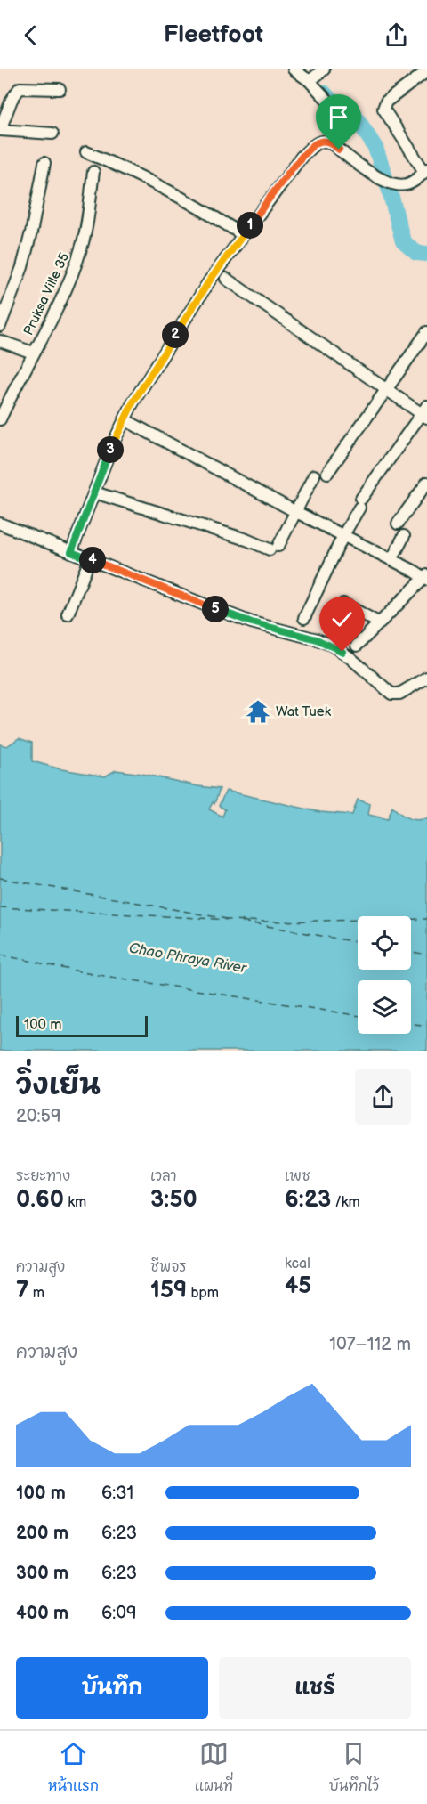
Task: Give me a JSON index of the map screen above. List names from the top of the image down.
{
  "streets": {
    "street": ["Pruksa Ville 35"]
  },
  "water": ["Chao Phraya River"],
  "places": {
    "temple": ["Wat Tuek"]
  },
  "scale_bar": "100 m",
  "page": {
    "header": "Fleetfoot",
    "pins": [
      "1",
      "2",
      "3",
      "4",
      "5"
    ],
    "scale": "100 m",
    "heading": ["วิ่งเย็น", "20:59"],
    "stats": [
      ["ระยะทาง", "0.60 km"],
      ["เวลา", "3:50"],
      ["เพซ", "6:23 /km"],
      ["ความสูง", "7 m"],
      ["ชีพจร", "159 bpm"],
      ["kcal", "45"]
    ],
    "chart": ["ความสูง", "107–112 m"],
    "list": [
      {
        "name": "100 m",
        "note": "6:31"
      },
      {
        "name": "200 m",
        "note": "6:23"
      },
      {
        "name": "300 m",
        "note": "6:23"
      },
      {
        "name": "400 m",
        "note": "6:09"
      }
    ],
    "buttons": ["บันทึก", "แชร์"],
    "tabs": ["หน้าแรก", "แผนที่", "บันทึกไว้"]
  }
}
